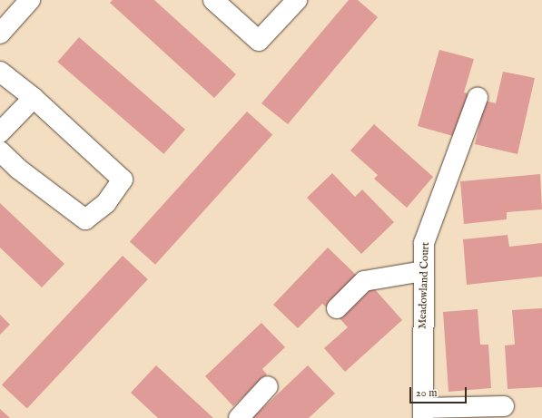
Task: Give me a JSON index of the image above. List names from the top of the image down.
{
  "streets": {
    "street": ["Meadowland Court"]
  },
  "scale_bar": "20 m"
}
